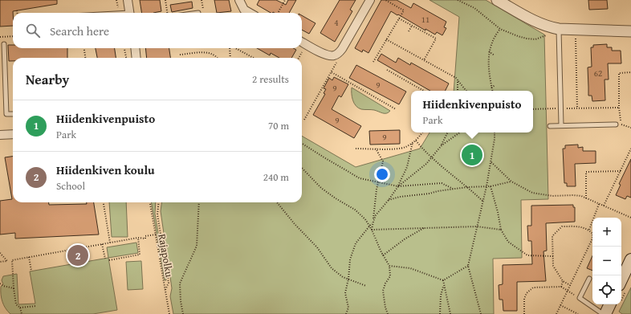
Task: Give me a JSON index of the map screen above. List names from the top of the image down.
{
  "streets": {
    "path": ["Rajapolku"]
  },
  "house_numbers": [
    "11",
    "4",
    "62",
    "9",
    "9",
    "9",
    "9"
  ],
  "page": {
    "search": "Search here",
    "heading": ["Nearby", "2 results"],
    "popup": ["Hiidenkivenpuisto", "Park"],
    "list": [
      {
        "mark": "1",
        "name": "Hiidenkivenpuisto",
        "note": "Park",
        "value": "70 m"
      },
      {
        "mark": "2",
        "name": "Hiidenkiven koulu",
        "note": "School",
        "value": "240 m"
      }
    ],
    "pins": ["1", "2"],
    "map_buttons": ["+", "−"]
  }
}
